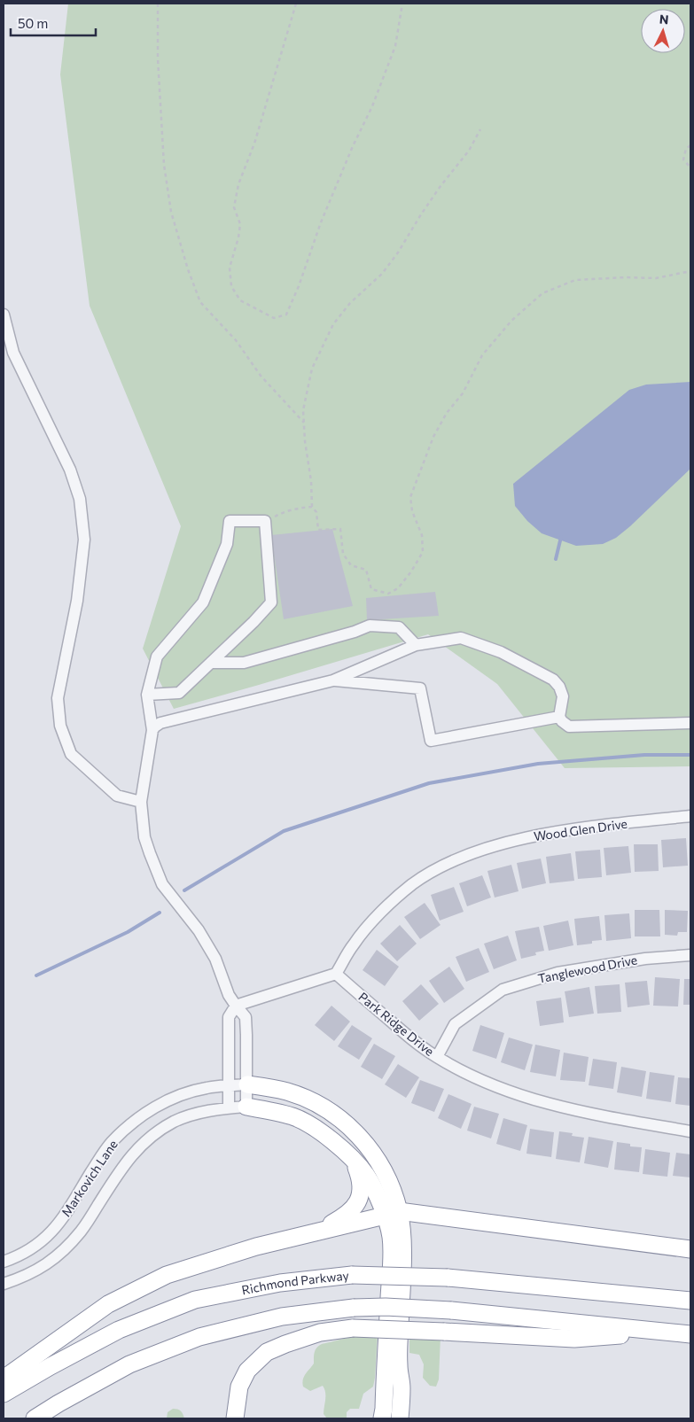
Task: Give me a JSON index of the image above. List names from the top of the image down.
{
  "streets": {
    "highway": ["Richmond Parkway"],
    "street": [
      "Wood Glen Drive",
      "Tanglewood Drive",
      "Park Ridge Drive",
      "Markovich Lane"
    ]
  },
  "crossings": [
    ["Wood Glen Drive", "Park Ridge Drive"],
    ["Tanglewood Drive", "Park Ridge Drive"]
  ],
  "scale_bar": "50 m",
  "north": "top"
}
